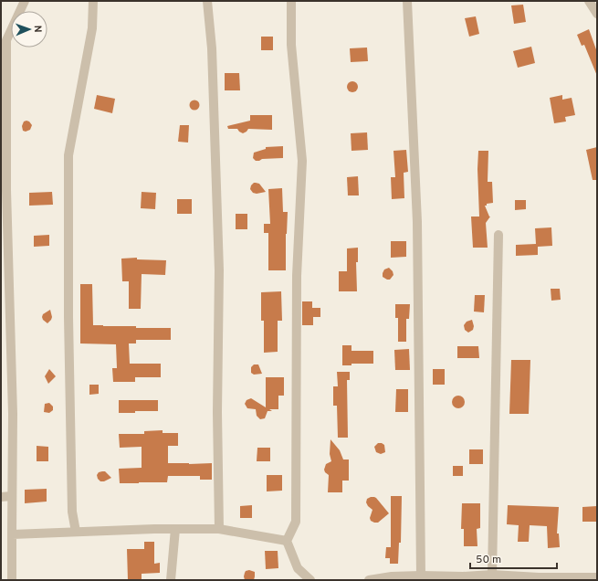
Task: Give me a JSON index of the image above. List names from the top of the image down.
{
  "scale_bar": "50 m",
  "north": "right"
}
